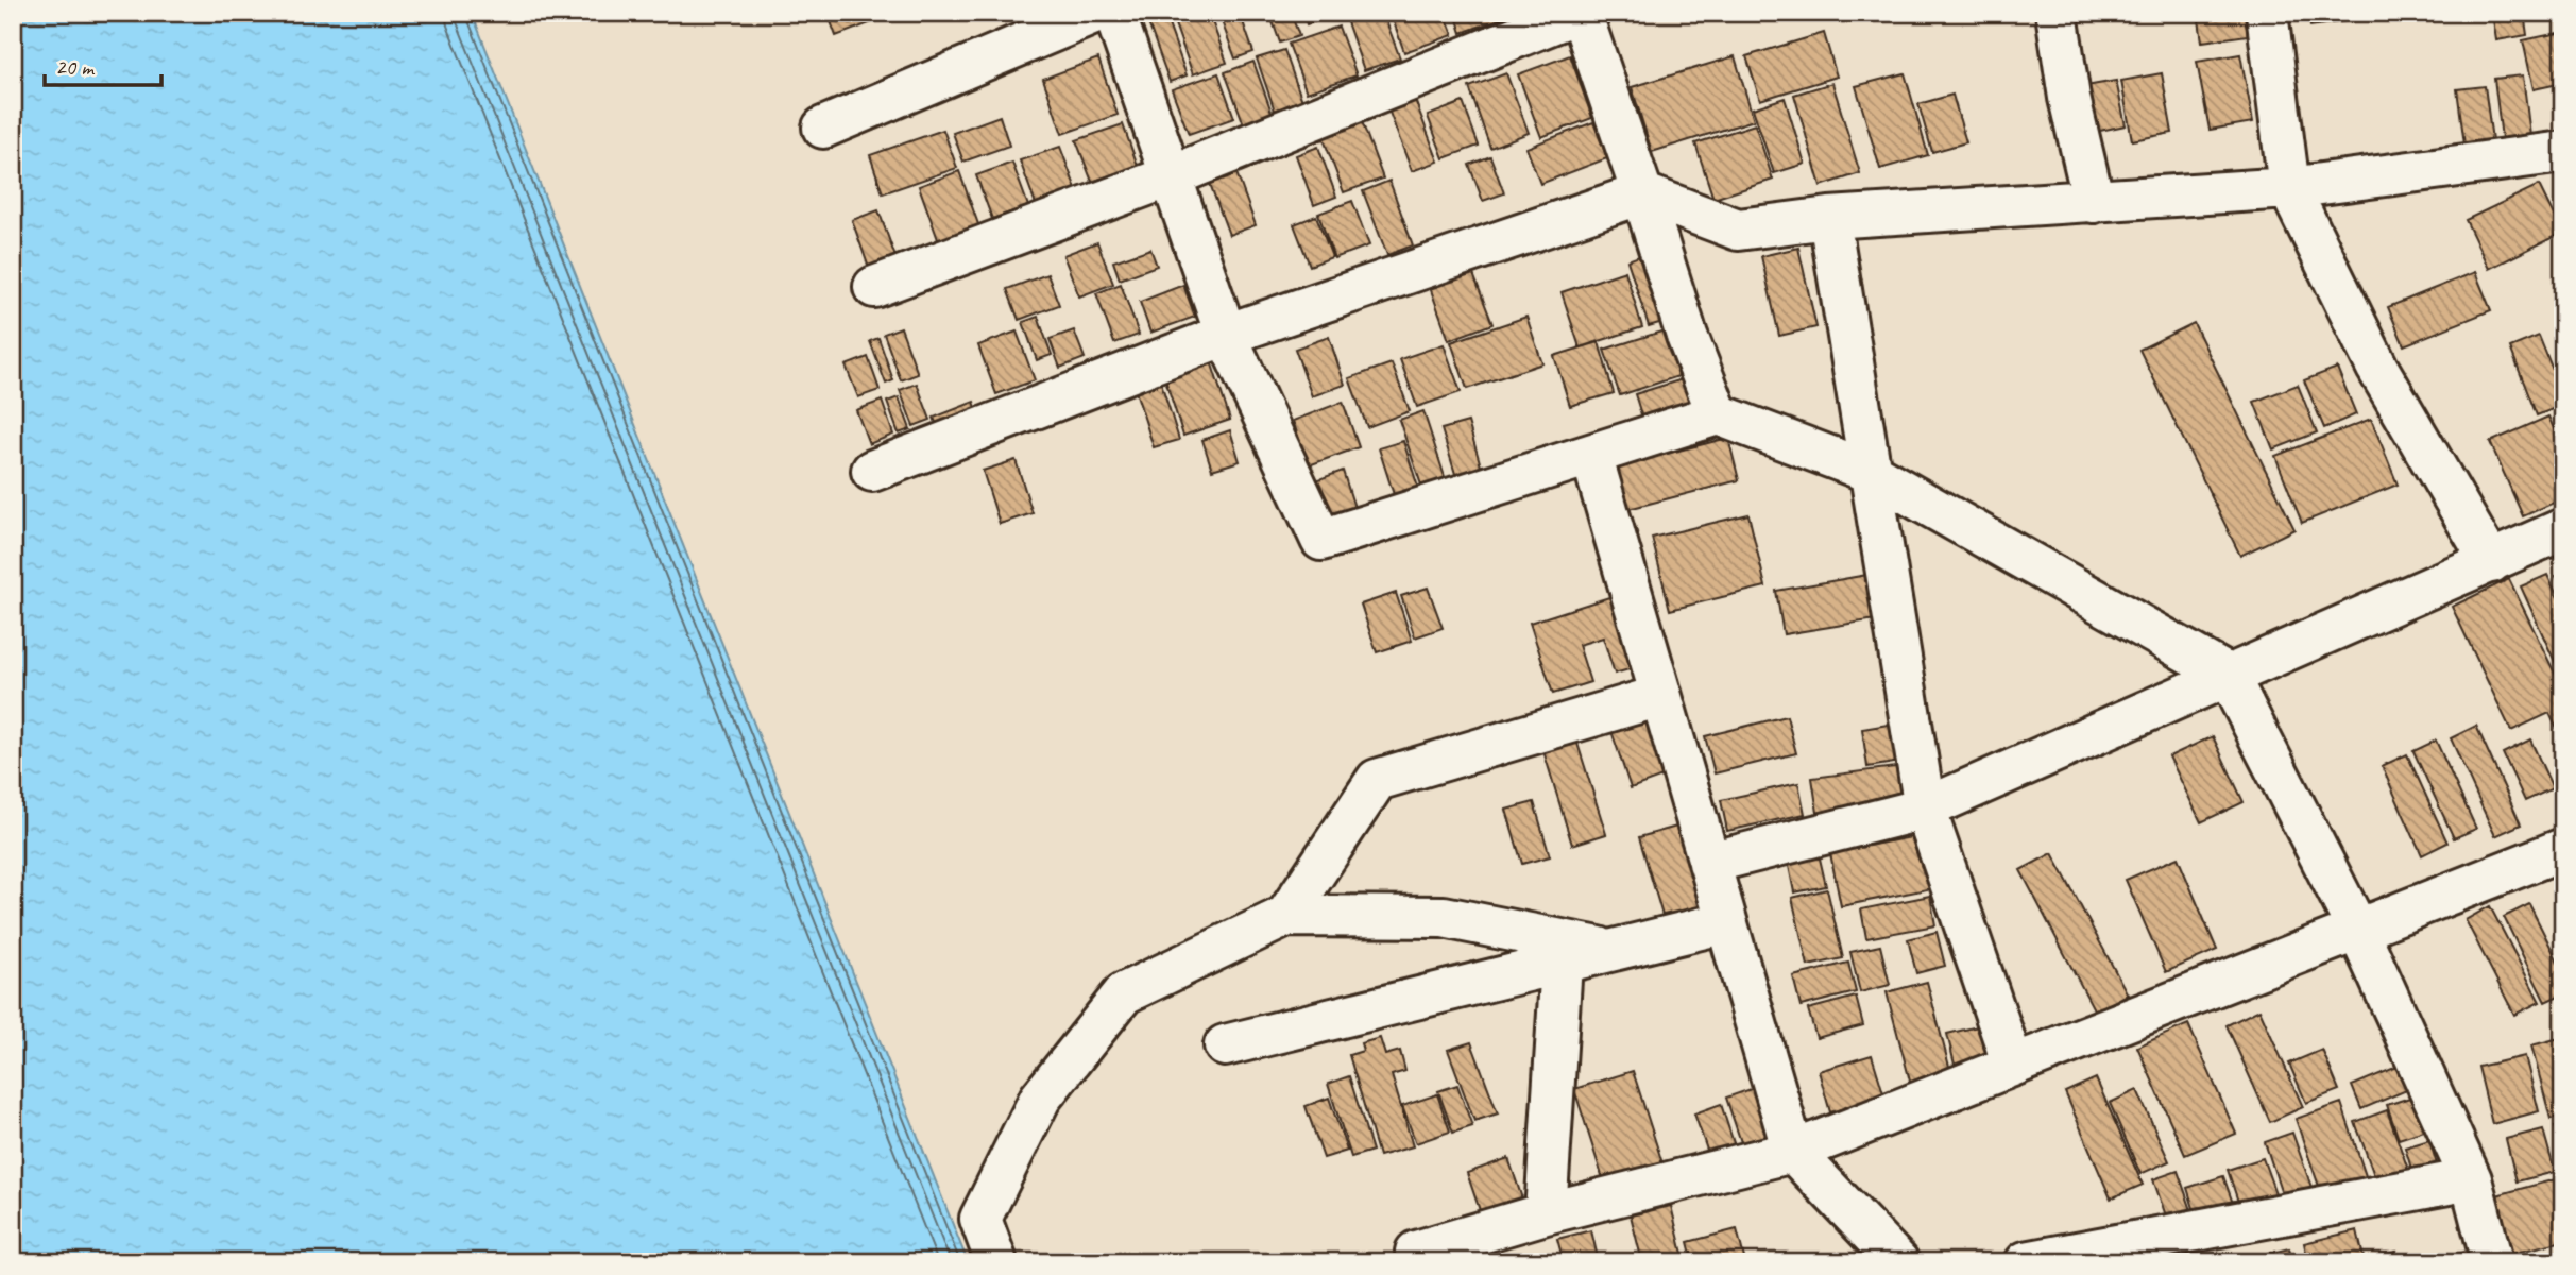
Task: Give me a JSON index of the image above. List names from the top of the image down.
{
  "scale_bar": "20 m"
}
